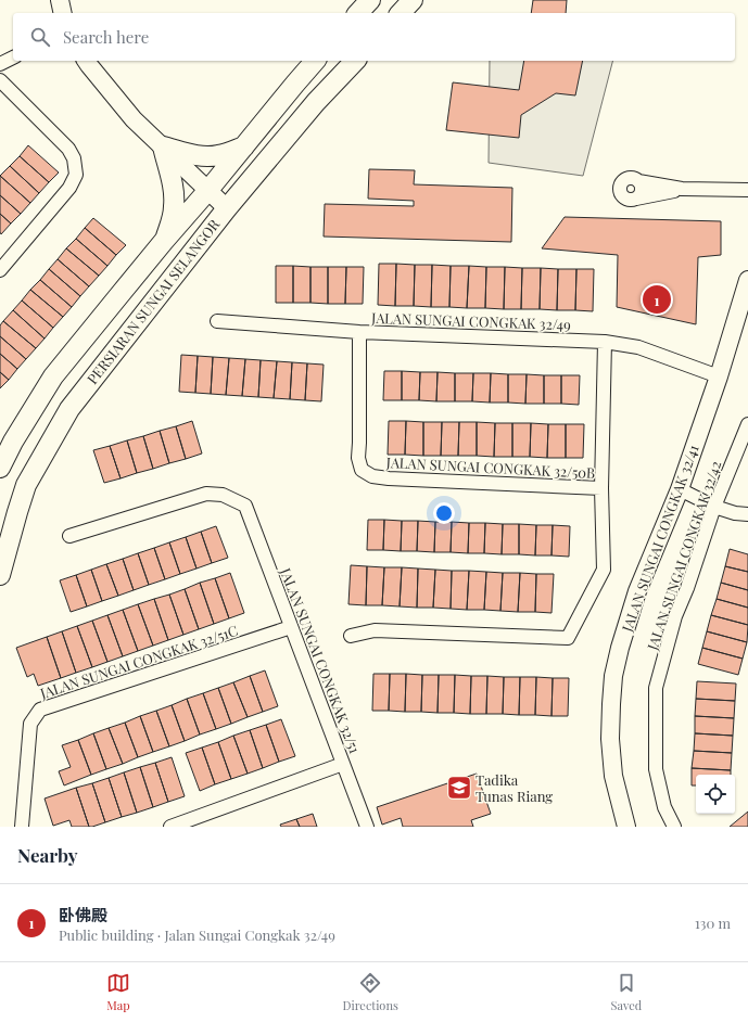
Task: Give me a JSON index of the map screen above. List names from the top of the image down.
{
  "streets": {
    "main road": ["PERSIARAN SUNGAI SELANGOR"],
    "street": [
      "JALAN SUNGAI CONGKAK 32/49",
      "JALAN SUNGAI CONGKAK 32/50B",
      "JALAN SUNGAI CONGKAK 32/41",
      "JALAN SUNGAI CONGKAK 32/42",
      "JALAN SUNGAI CONGKAK 32/51",
      "JALAN SUNGAI CONGKAK 32/51C"
    ]
  },
  "crossings": [
    ["JALAN SUNGAI CONGKAK 32/49", "JALAN SUNGAI CONGKAK 32/50B"],
    ["JALAN SUNGAI CONGKAK 32/49", "JALAN SUNGAI CONGKAK 32/41"],
    ["JALAN SUNGAI CONGKAK 32/51", "JALAN SUNGAI CONGKAK 32/51C"]
  ],
  "places": {
    "school or university": ["Tadika Tunas Riang"]
  },
  "page": {
    "search": "Search here",
    "pins": "1",
    "heading": "Nearby",
    "list": [
      {
        "mark": "1",
        "name": "卧佛殿",
        "note": "Public building · Jalan Sungai Congkak 32/49",
        "value": "130 m"
      }
    ],
    "nav": ["Map", "Directions", "Saved"]
  }
}
